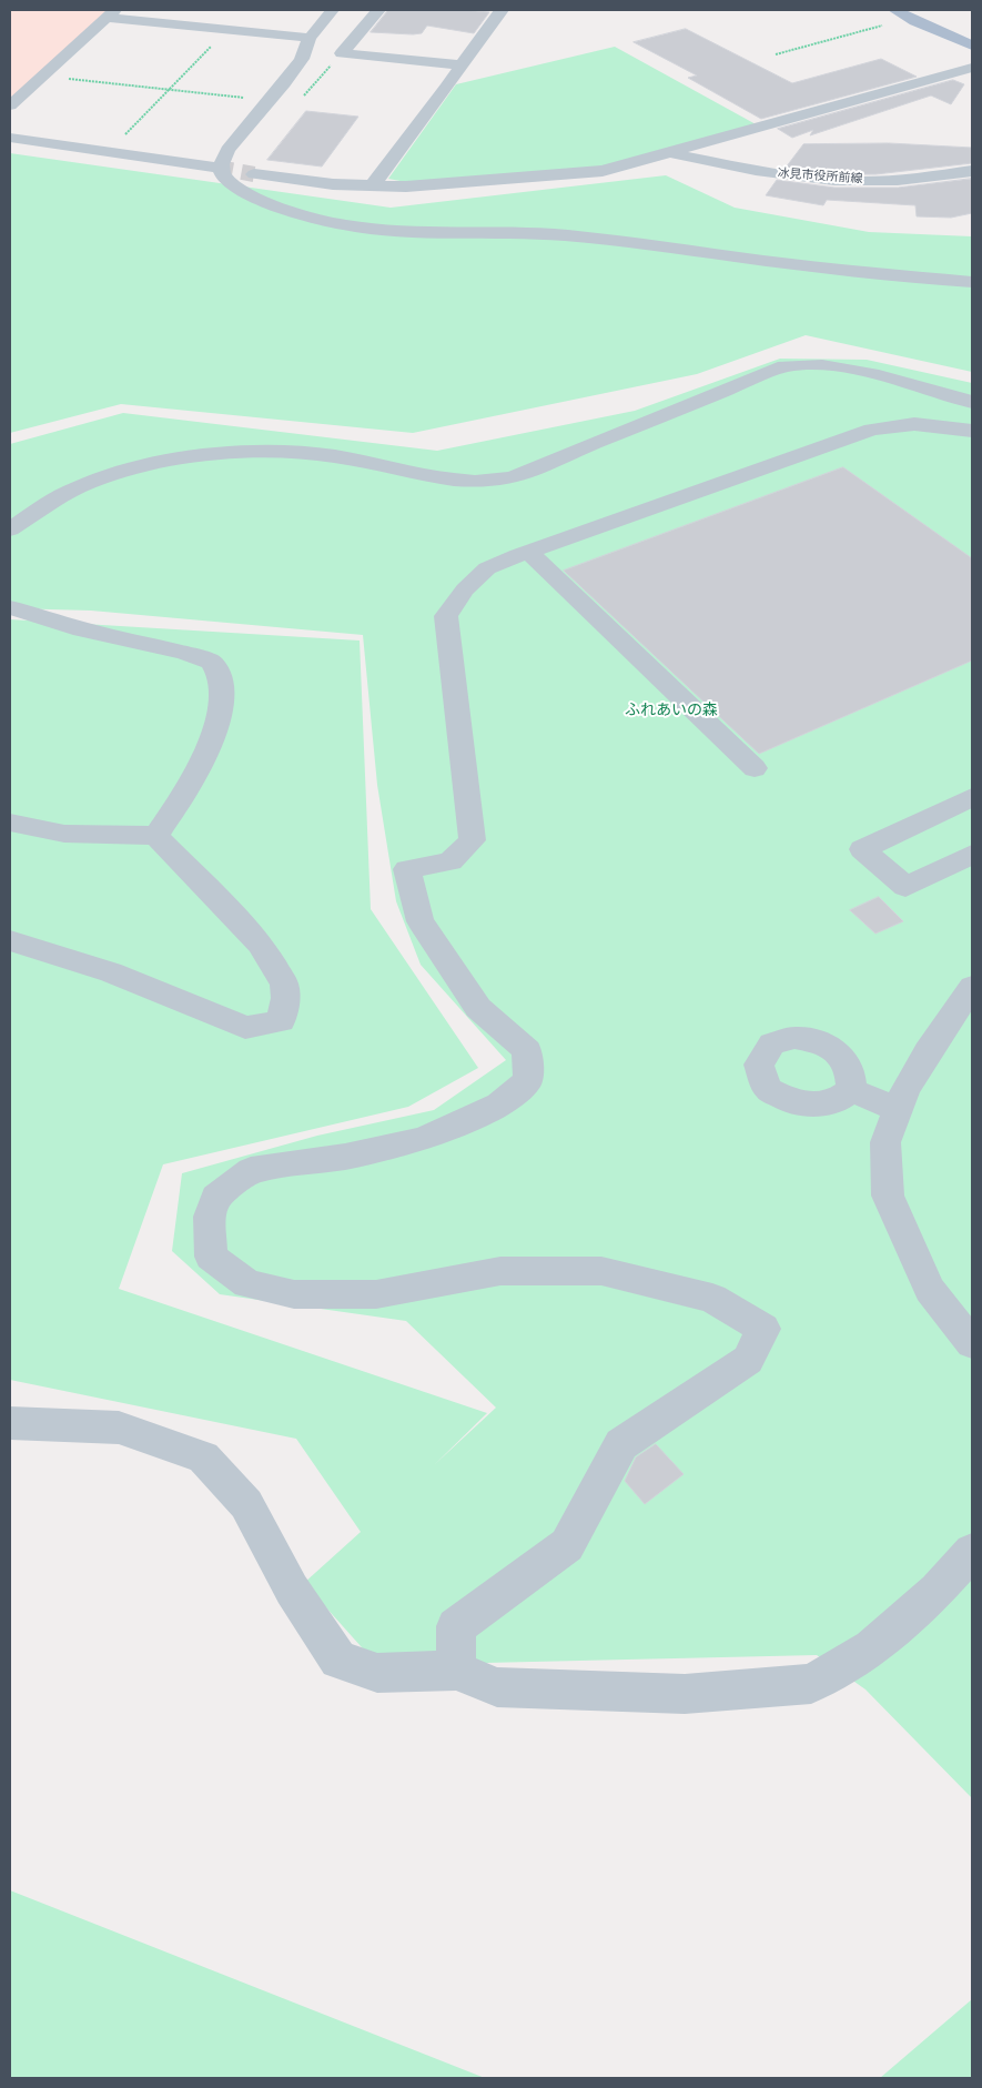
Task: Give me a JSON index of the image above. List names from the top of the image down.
{
  "streets": {
    "street": ["冰見市役所前線"]
  },
  "parks": ["ふれあいの森"]
}
